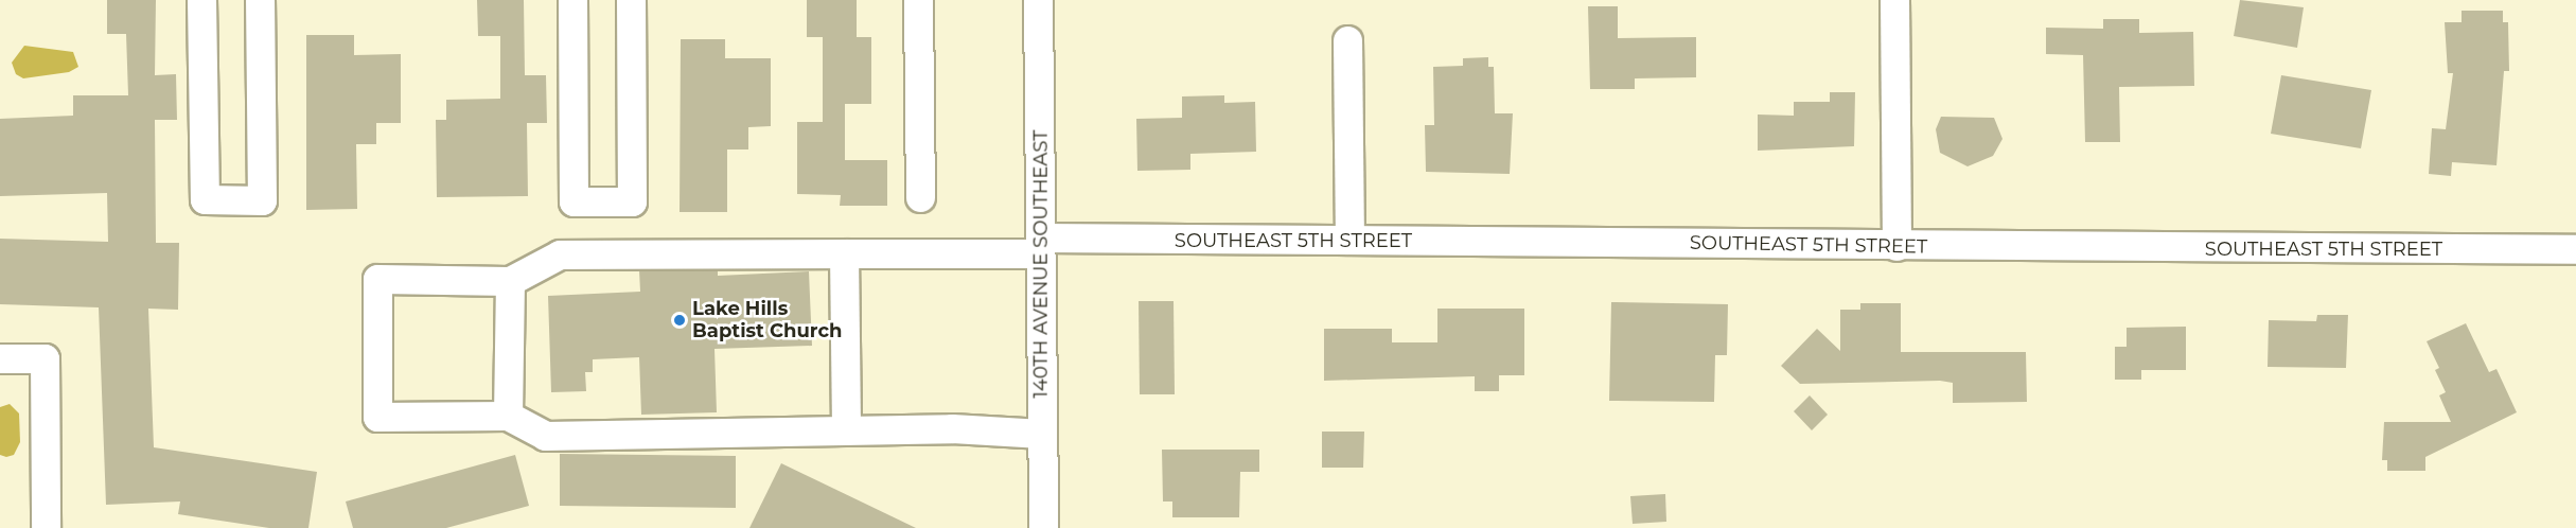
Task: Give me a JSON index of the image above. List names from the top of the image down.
{
  "streets": {
    "street": ["SOUTHEAST 5TH STREET", "140TH AVENUE SOUTHEAST"]
  },
  "crossings": [
    ["SOUTHEAST 5TH STREET", "140TH AVENUE SOUTHEAST"]
  ],
  "places": ["Lake Hills Baptist Church"]
}
